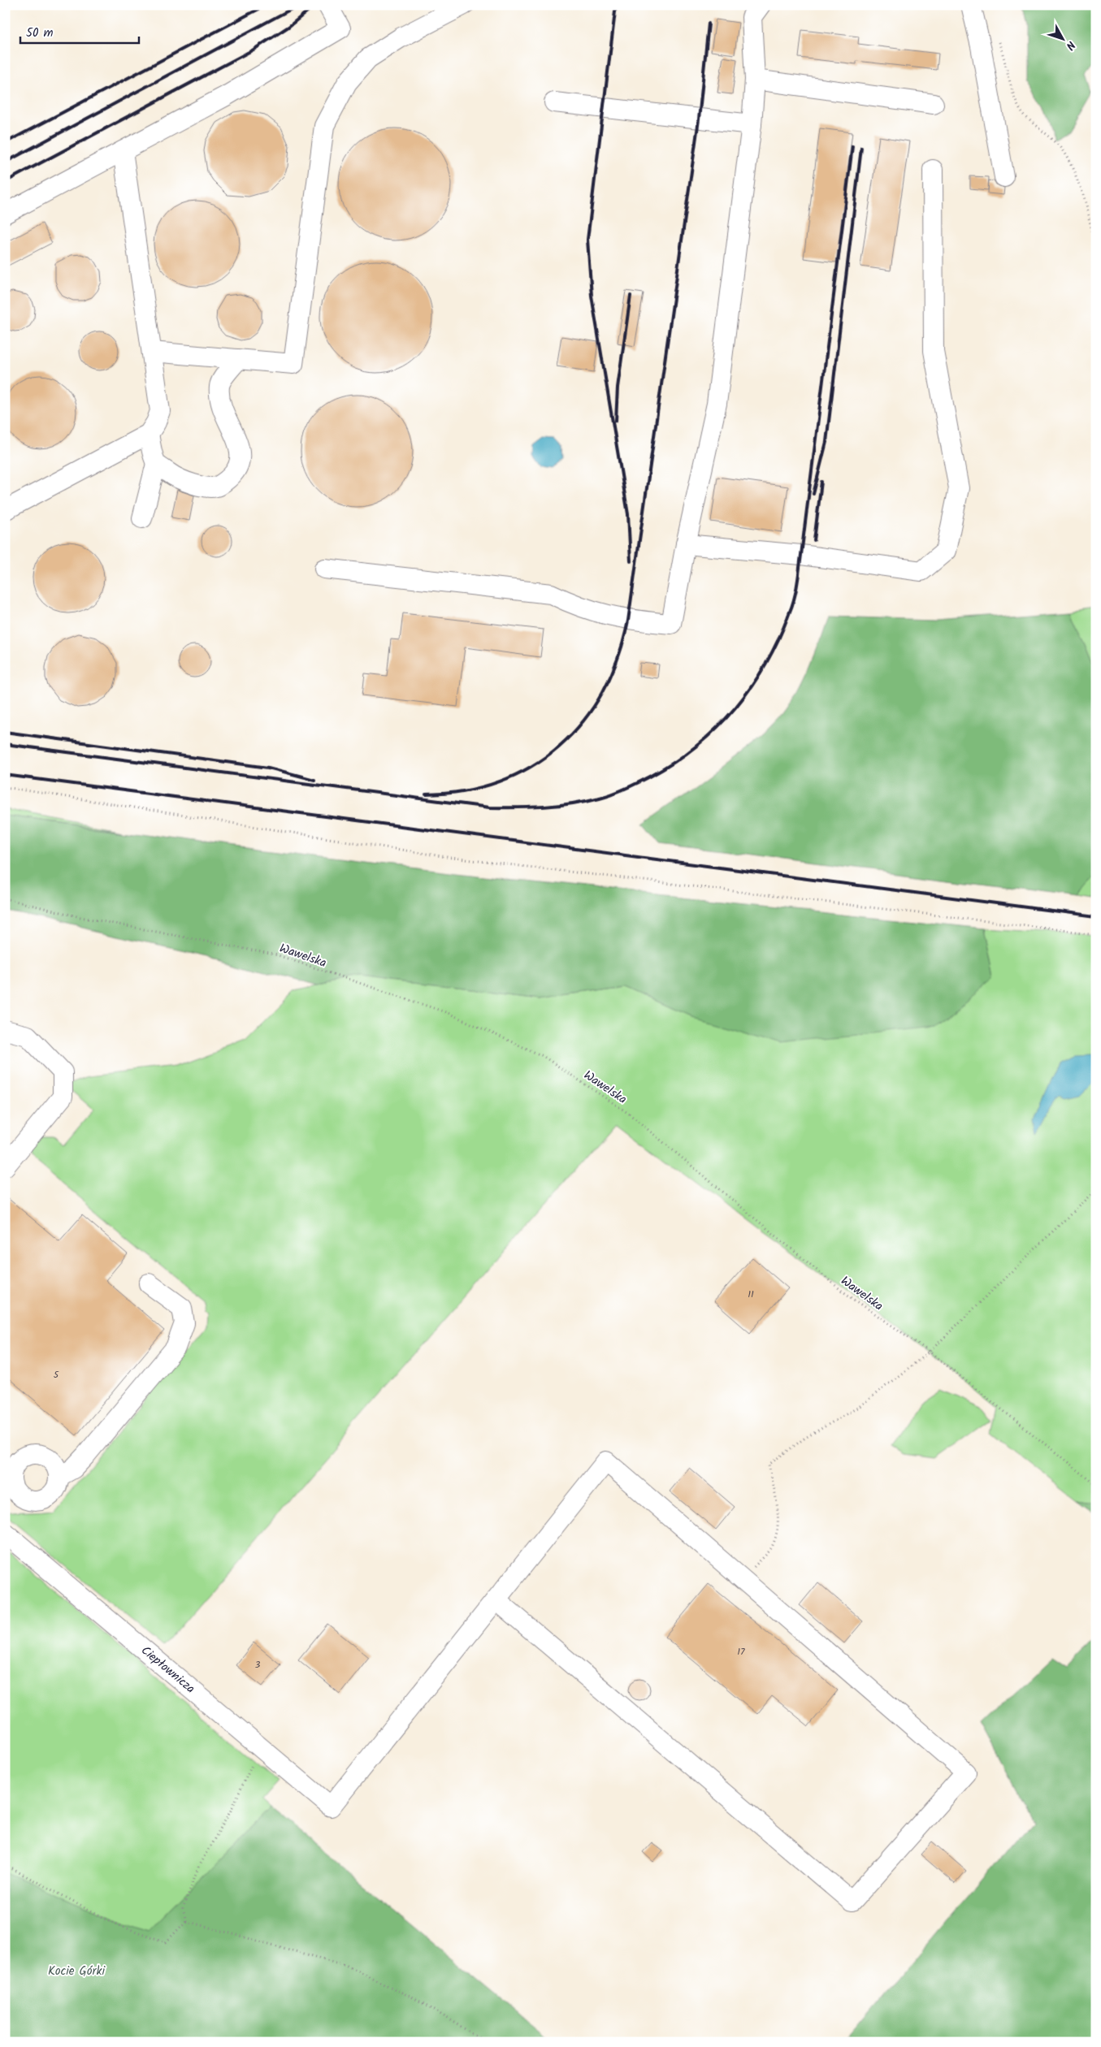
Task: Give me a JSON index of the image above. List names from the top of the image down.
{
  "streets": {
    "lane": ["Ciepłownicza"],
    "path": ["Wawelska"]
  },
  "parks": ["Kocie Górki"],
  "house_numbers": [
    "11",
    "5",
    "17",
    "3"
  ],
  "scale_bar": "50 m",
  "north": "bottom right"
}
